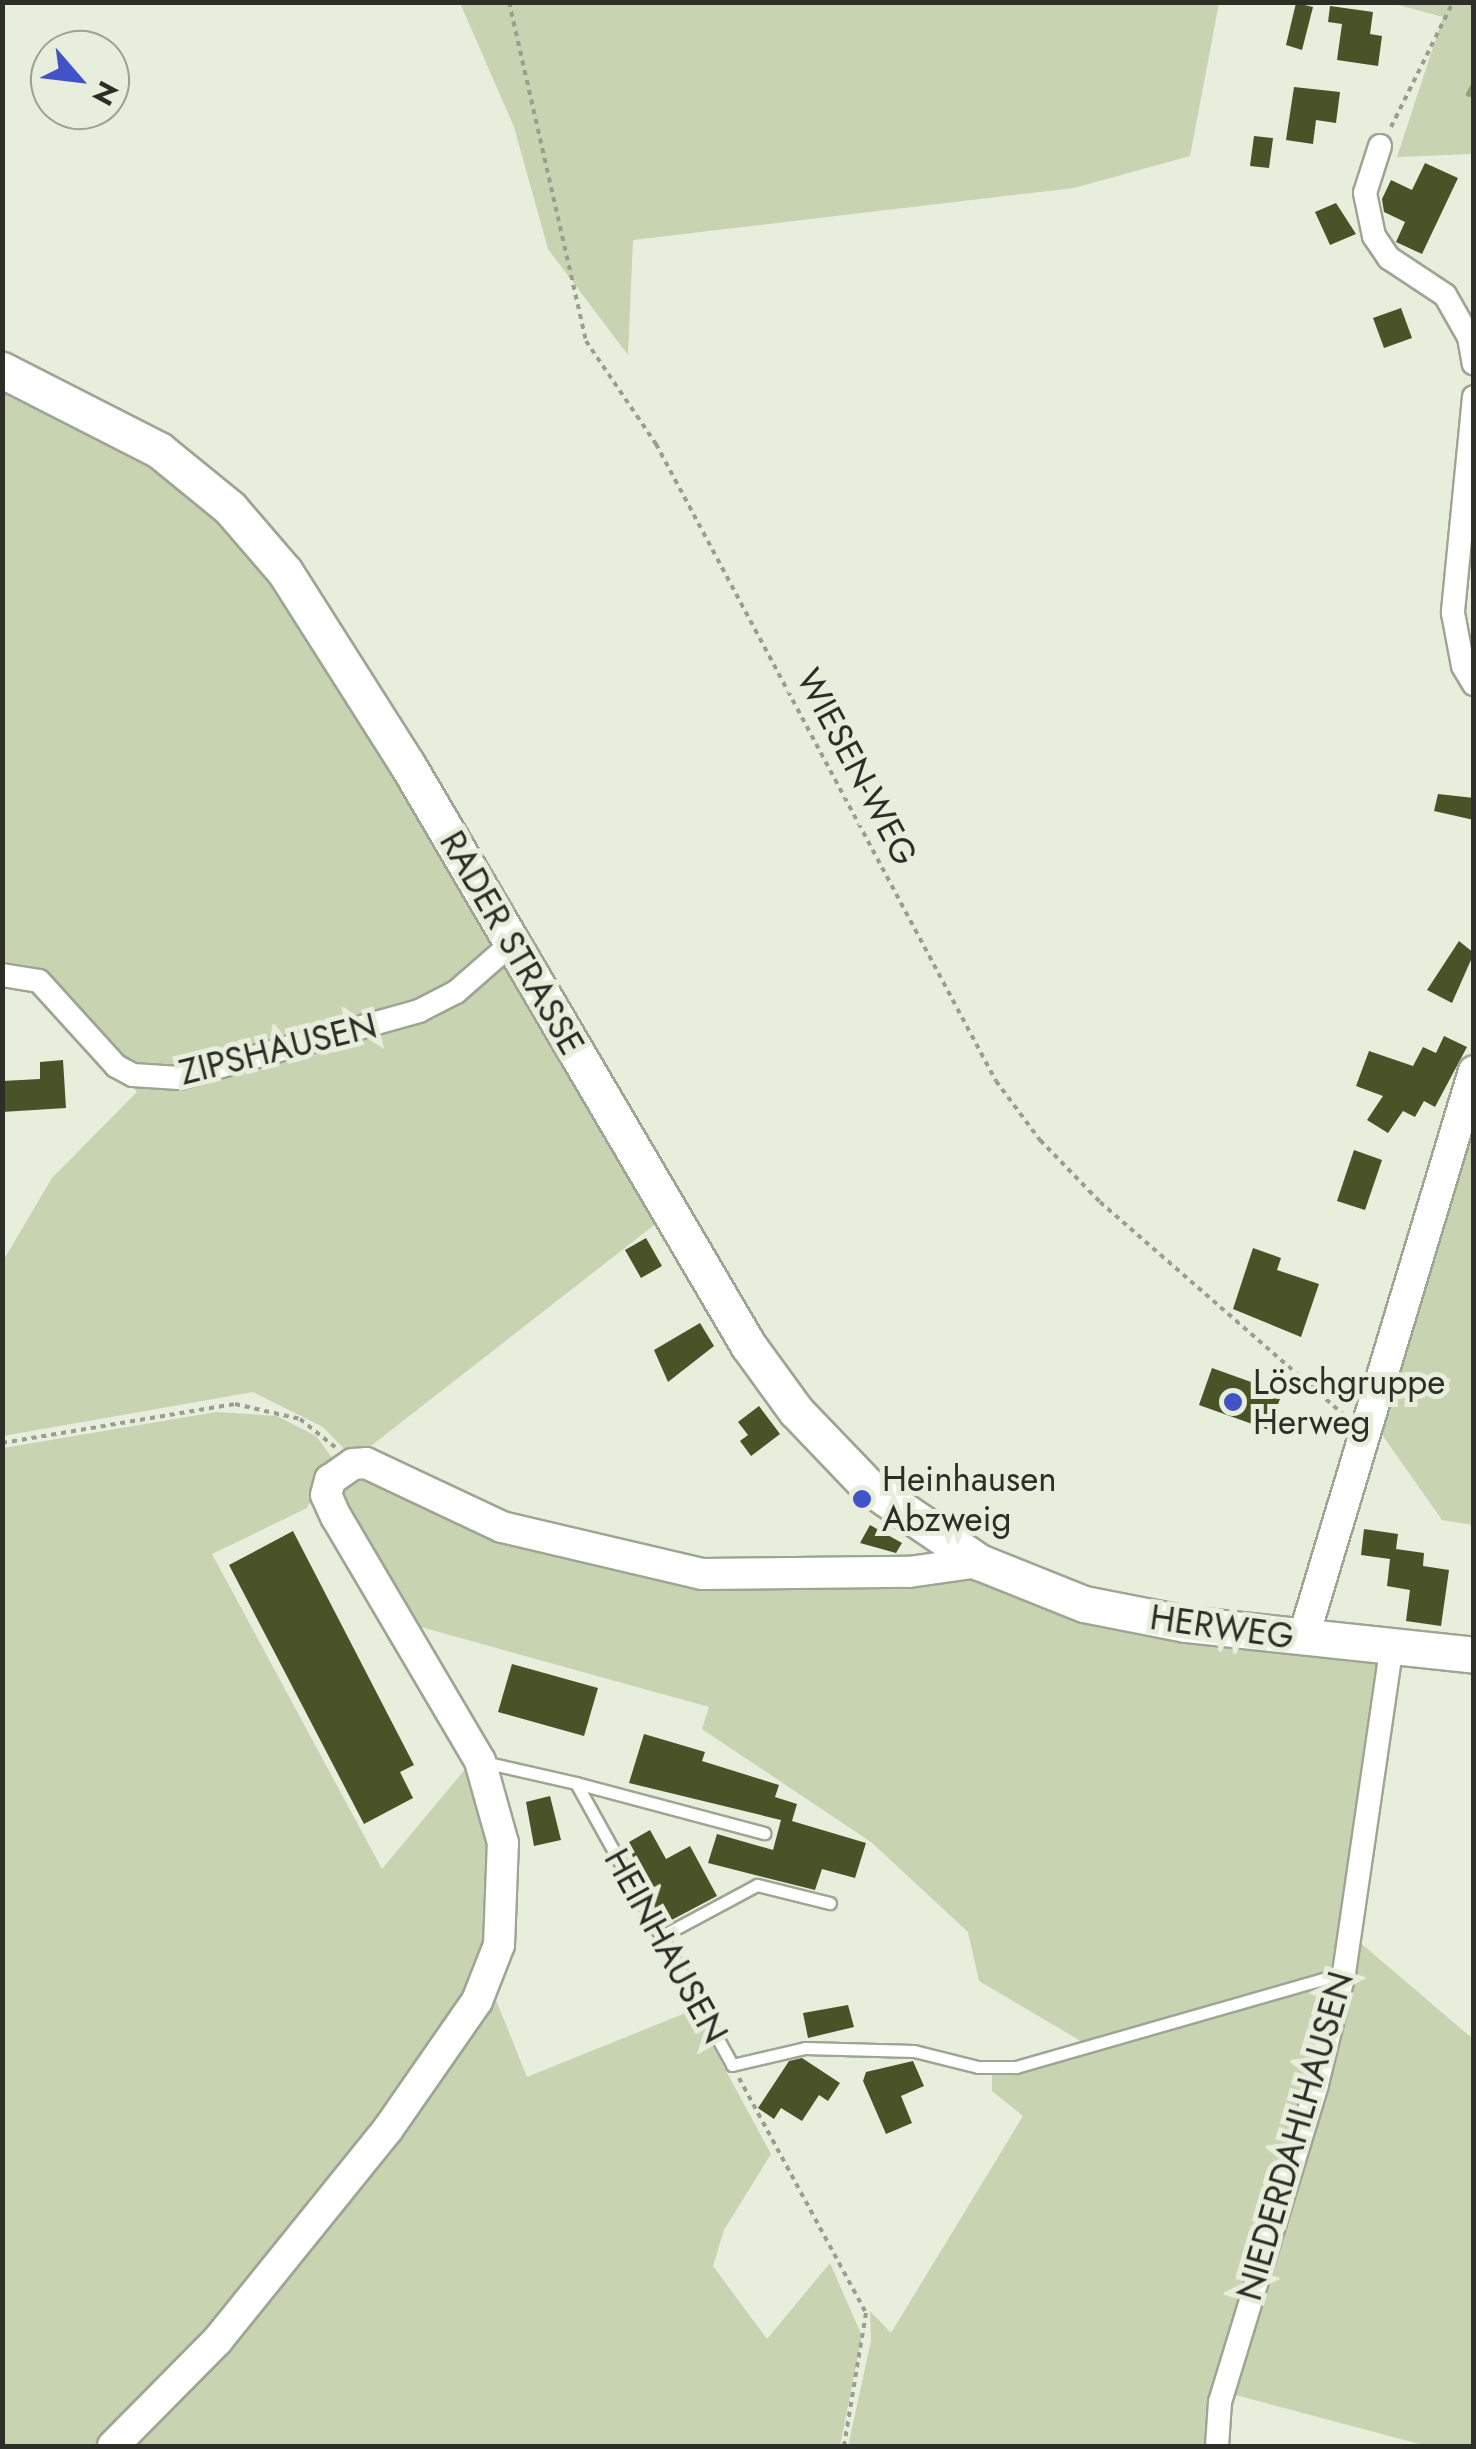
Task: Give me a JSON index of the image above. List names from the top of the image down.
{
  "streets": {
    "main road": ["RADER STRASSE", "HERWEG"],
    "street": ["ZIPSHAUSEN", "NIEDERDAHLHAUSEN"],
    "lane": ["HEINHAUSEN"],
    "path": ["WIESEN-WEG"]
  },
  "crossings": [
    ["RADER STRASSE", "ZIPSHAUSEN"],
    ["RADER STRASSE", "HERWEG"],
    ["HERWEG", "NIEDERDAHLHAUSEN"],
    ["HEINHAUSEN", "NIEDERDAHLHAUSEN"]
  ],
  "places": ["Löschgruppe Herweg", "Heinhausen Abzweig"],
  "north": "bottom right"
}
